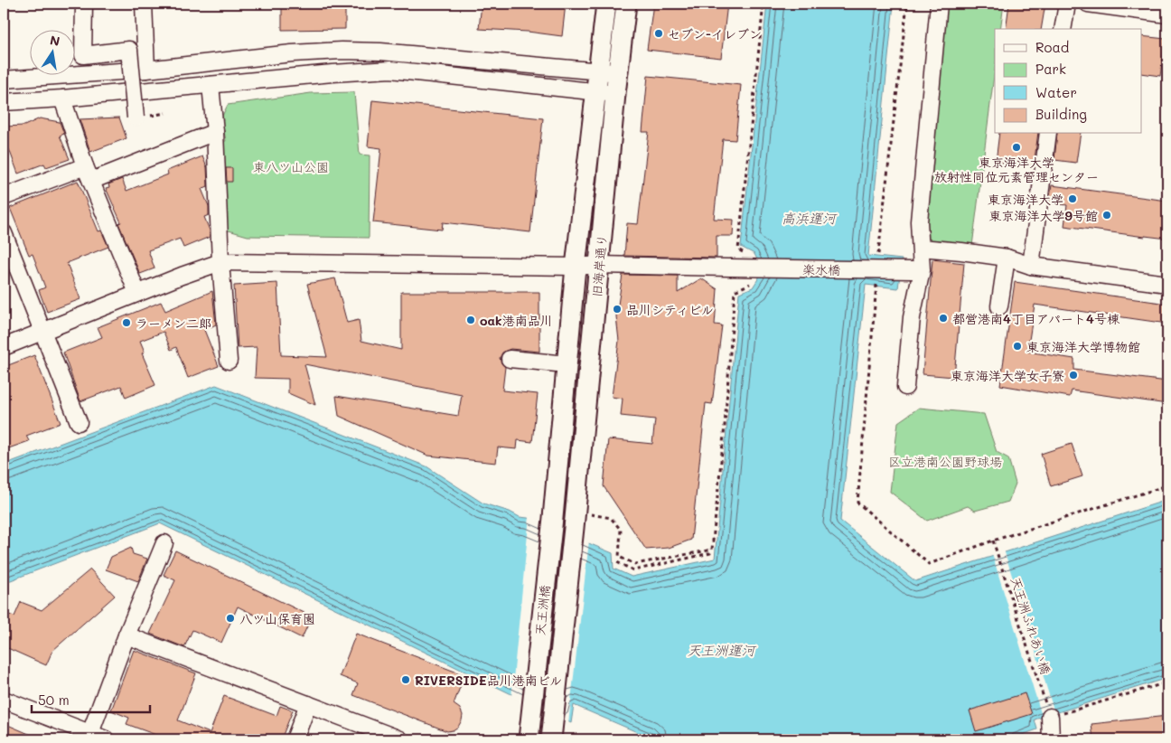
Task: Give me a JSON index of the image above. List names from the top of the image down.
{
  "streets": {
    "main road": ["旧海岸通り", "天王洲橋"],
    "street": ["楽水橋"],
    "path": ["天王洲ふれあい橋"]
  },
  "crossings": [
    ["旧海岸通り", "楽水橋"],
    ["旧海岸通り", "天王洲橋"]
  ],
  "water": ["高浜運河", "天王洲運河"],
  "parks": ["東八ツ山公園", "区立港南公園野球場"],
  "places": [
    "セブン-イレブン",
    "東京海洋大学 放射性同位元素管理センター",
    "東京海洋大学",
    "東京海洋大学9号館",
    "品川シティビル",
    "都営港南4丁目アパート4号棟",
    "oak港南品川",
    "ラーメン二郎",
    "東京海洋大学博物館",
    "東京海洋大学女子寮",
    "八ツ山保育園",
    "RIVERSIDE品川港南ビル"
  ],
  "legend": [
    "Road",
    "Park",
    "Water",
    "Building"
  ],
  "scale_bar": "50 m",
  "north": "top"
}
